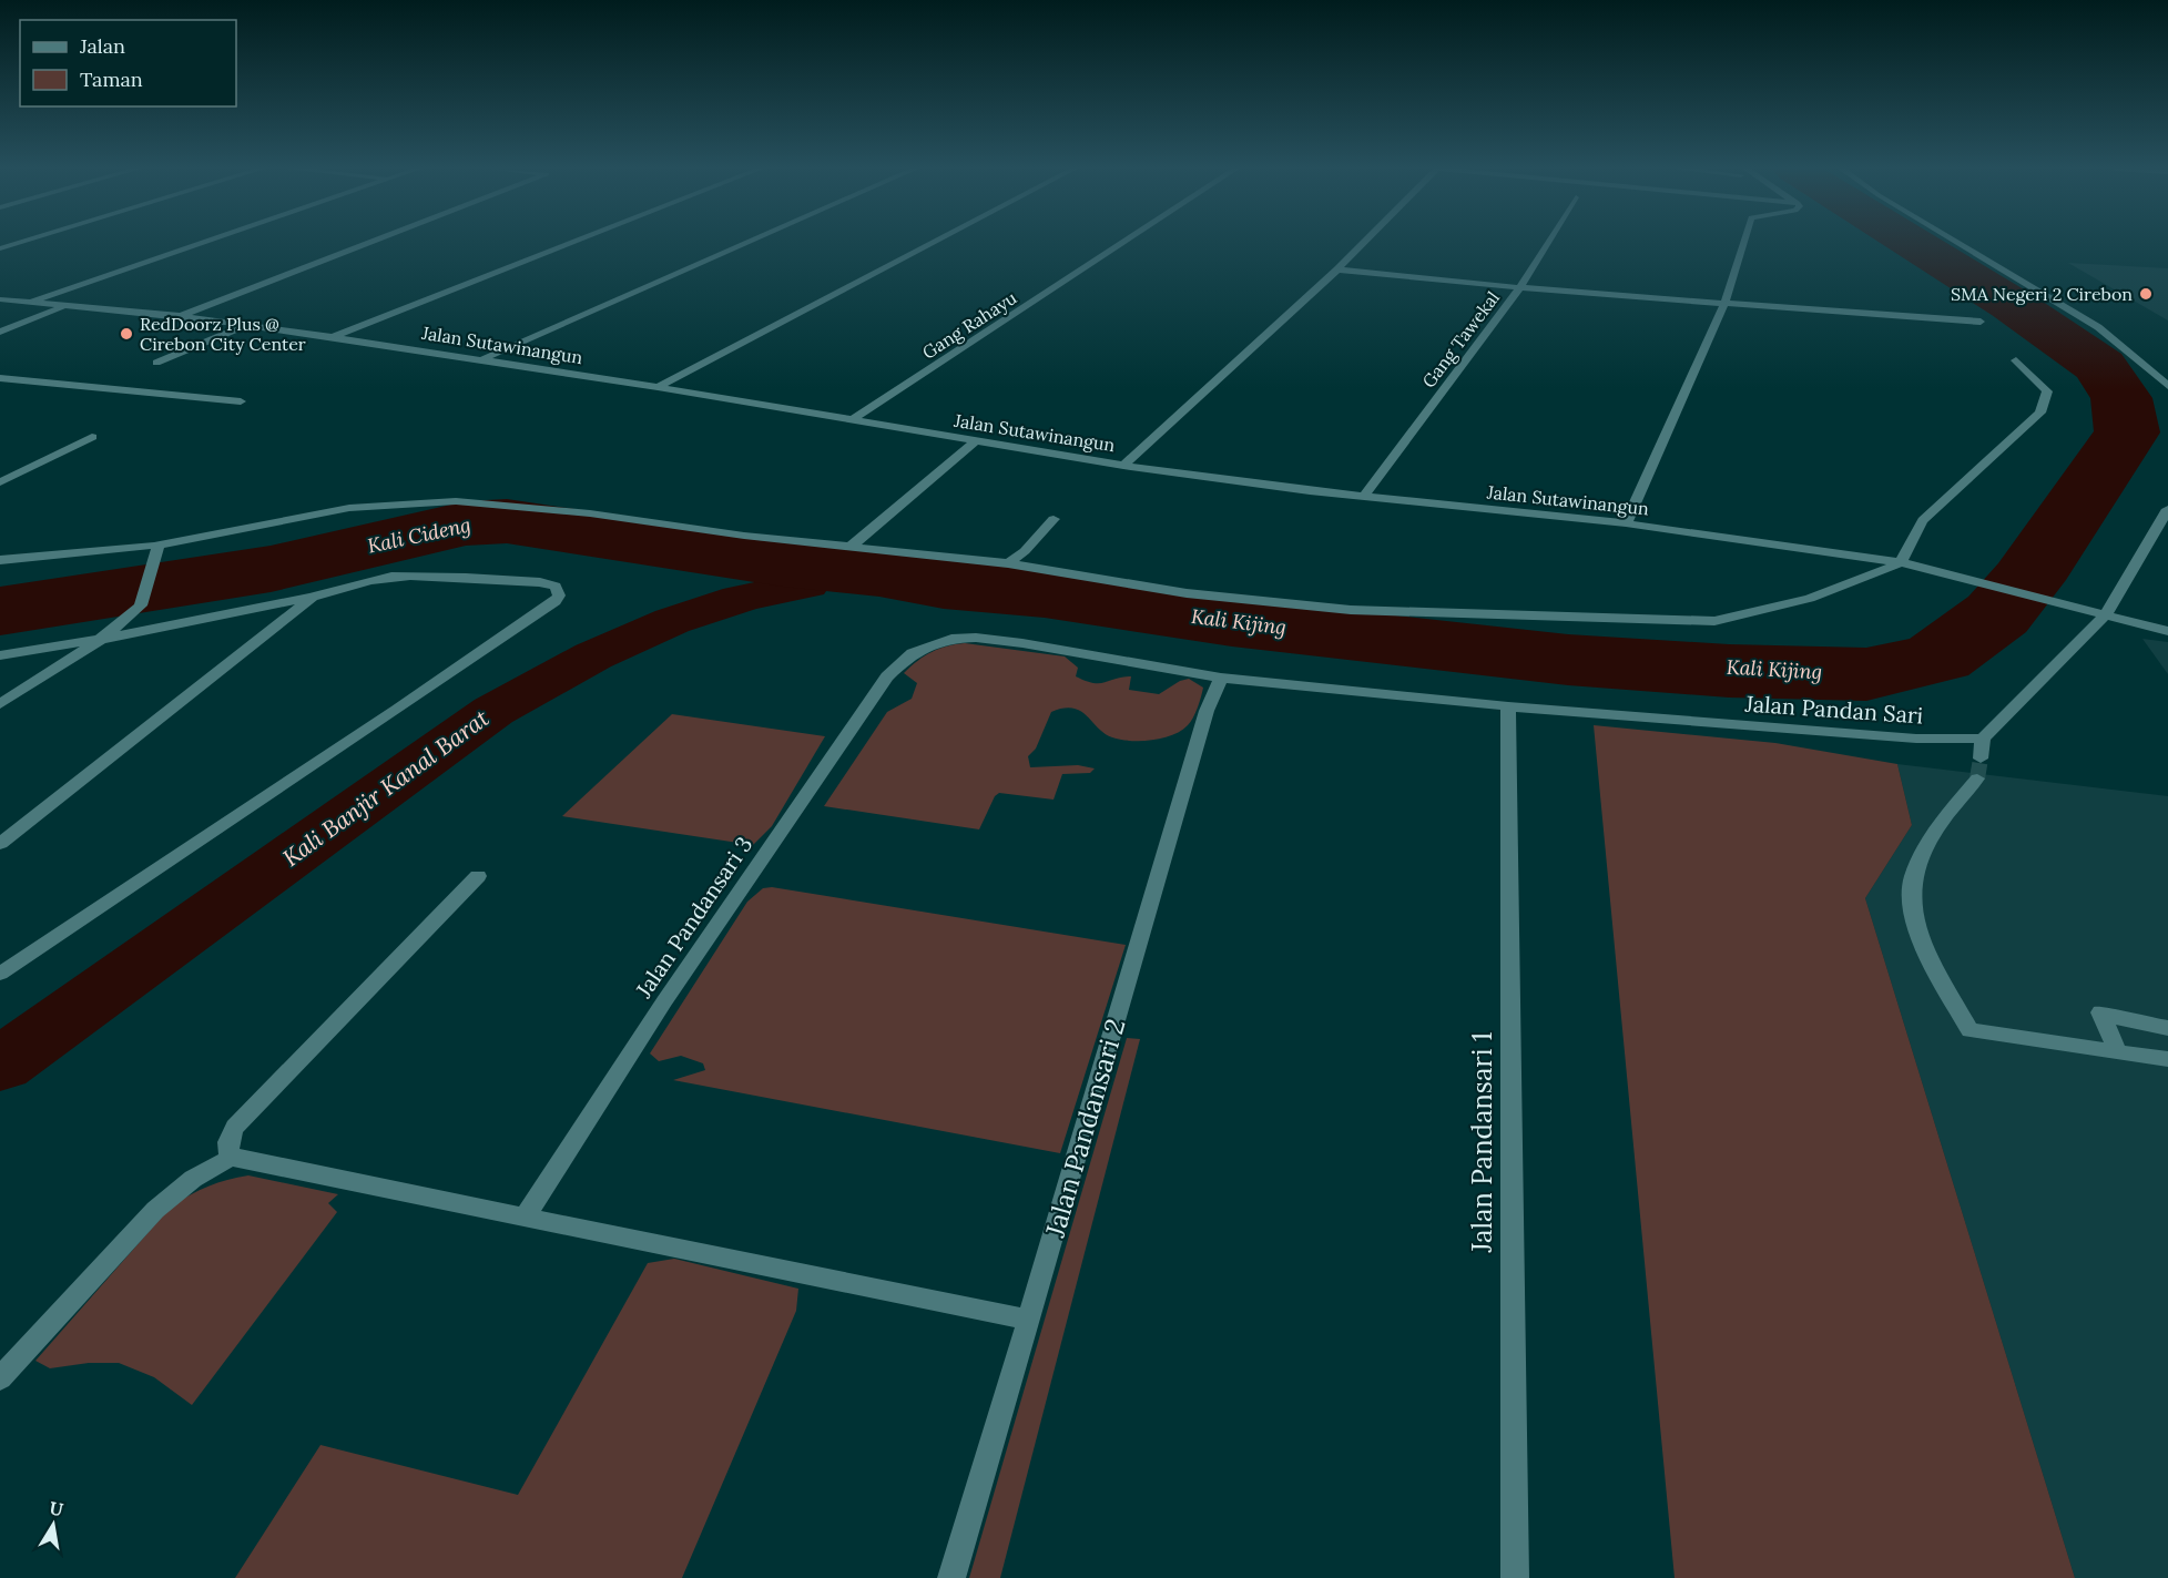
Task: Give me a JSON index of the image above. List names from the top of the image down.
{
  "streets": {
    "street": [
      "Gang Rahayu",
      "Gang Tawekal",
      "Jalan Sutawinangun",
      "Jalan Pandan Sari",
      "Jalan Pandansari 3",
      "Jalan Pandansari 2",
      "Jalan Pandansari 1"
    ]
  },
  "crossings": [
    ["Gang Rahayu", "Jalan Sutawinangun"],
    ["Gang Tawekal", "Jalan Sutawinangun"],
    ["Jalan Pandan Sari", "Jalan Pandansari 3"],
    ["Jalan Pandan Sari", "Jalan Pandansari 2"],
    ["Jalan Pandan Sari", "Jalan Pandansari 1"]
  ],
  "water": ["Kali Cideng", "Kali Kijing", "Kali Banjir Kanal Barat"],
  "places": ["SMA Negeri 2 Cirebon", "RedDoorz Plus @ Cirebon City Center"],
  "legend": ["Jalan", "Taman"],
  "north": "top"
}
